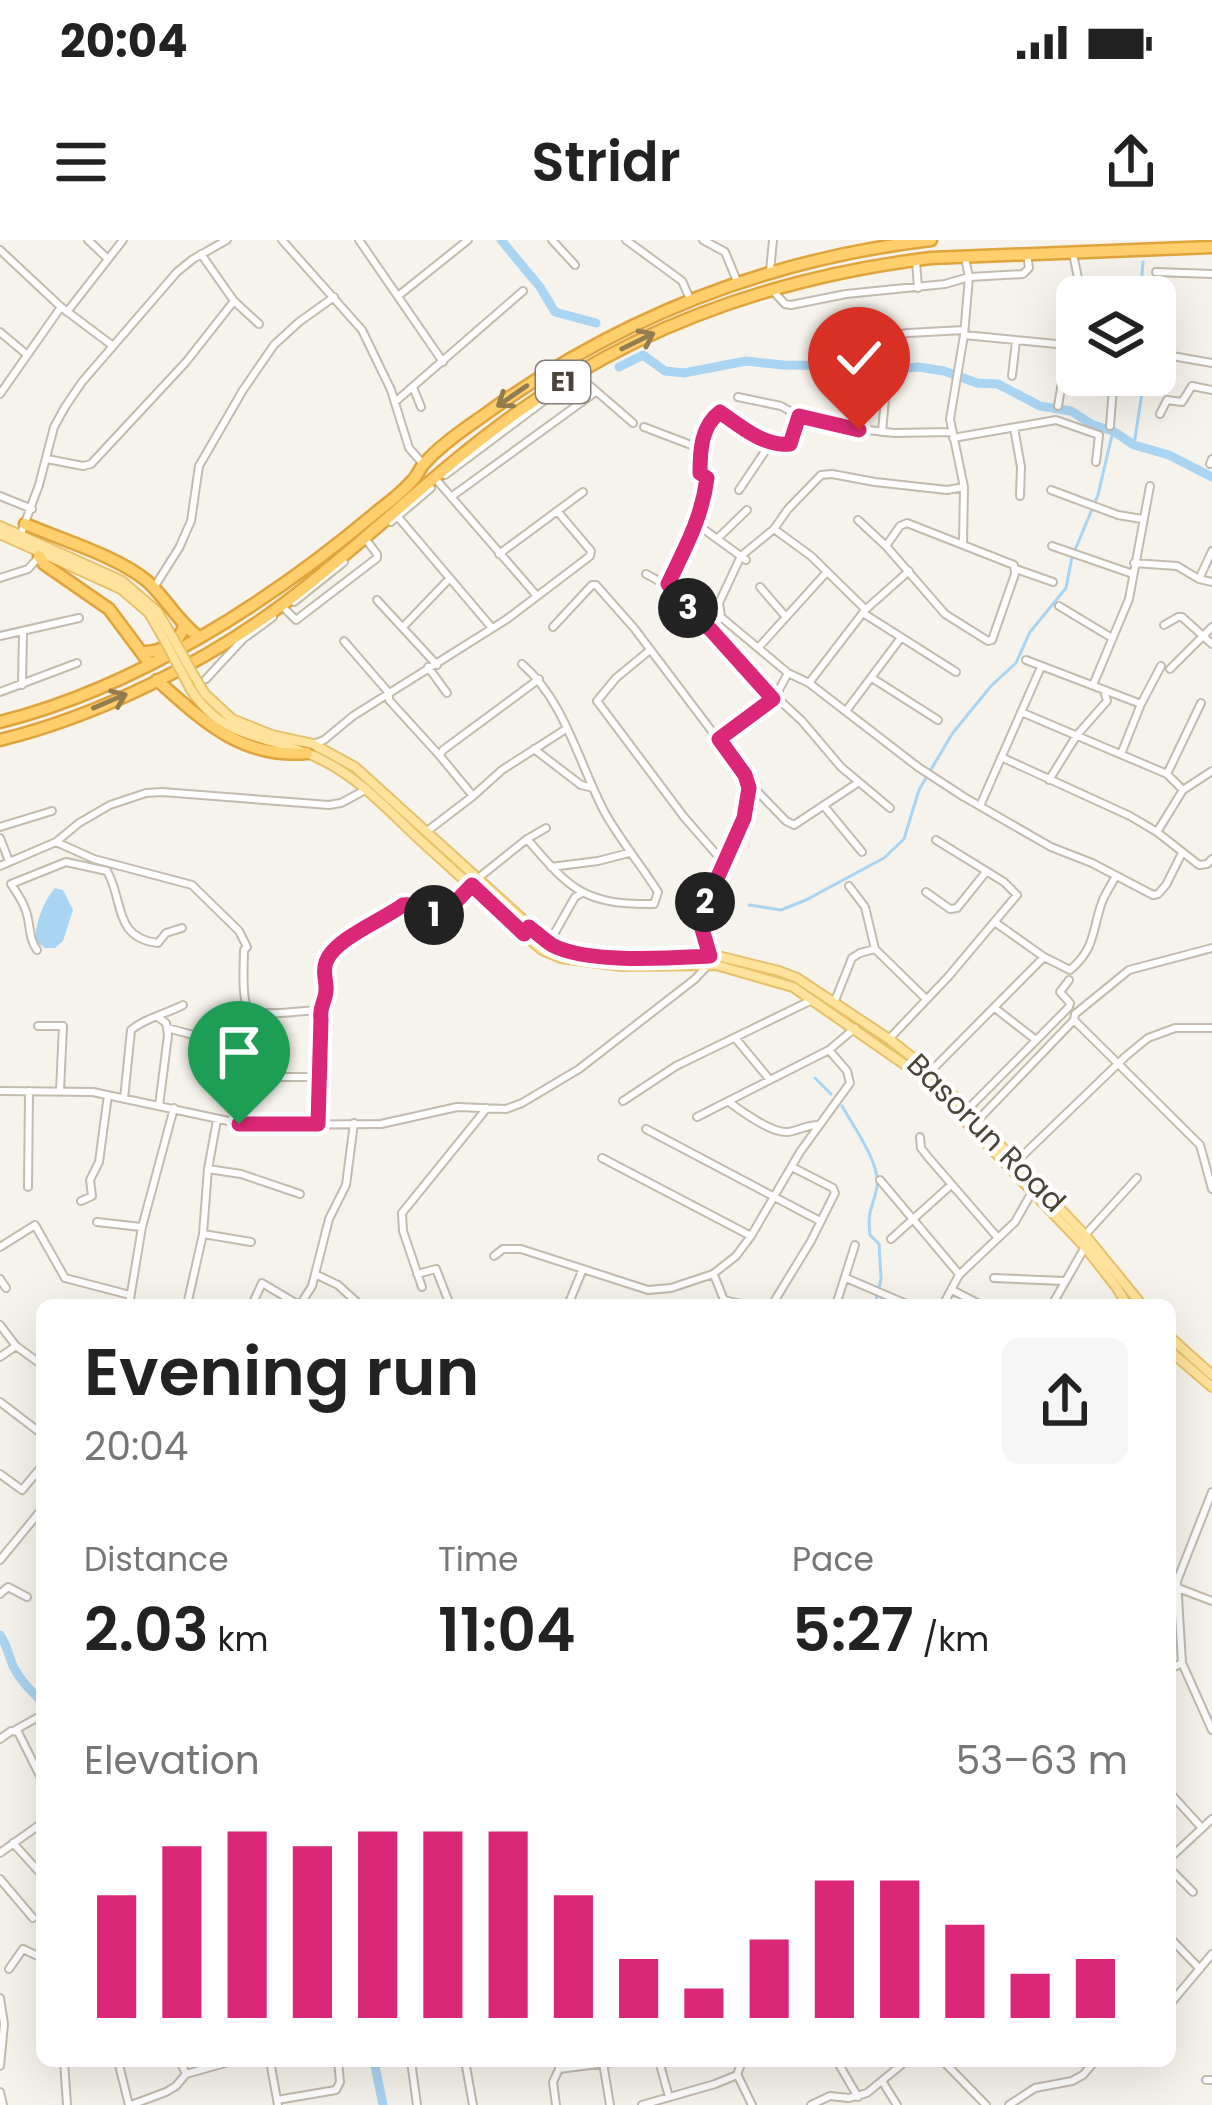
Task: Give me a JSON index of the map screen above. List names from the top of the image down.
{
  "streets": {
    "highway": ["E1"],
    "main road": ["Basorun Road"]
  },
  "page": {
    "status": "20:04",
    "header": "Stridr",
    "pins": ["3", "2", "1"],
    "heading": ["Evening run", "20:04"],
    "stats": [
      ["Distance", "2.03 km"],
      ["Time", "11:04"],
      ["Pace", "5:27 /km"]
    ],
    "chart": ["Elevation", "53–63 m"]
  }
}
